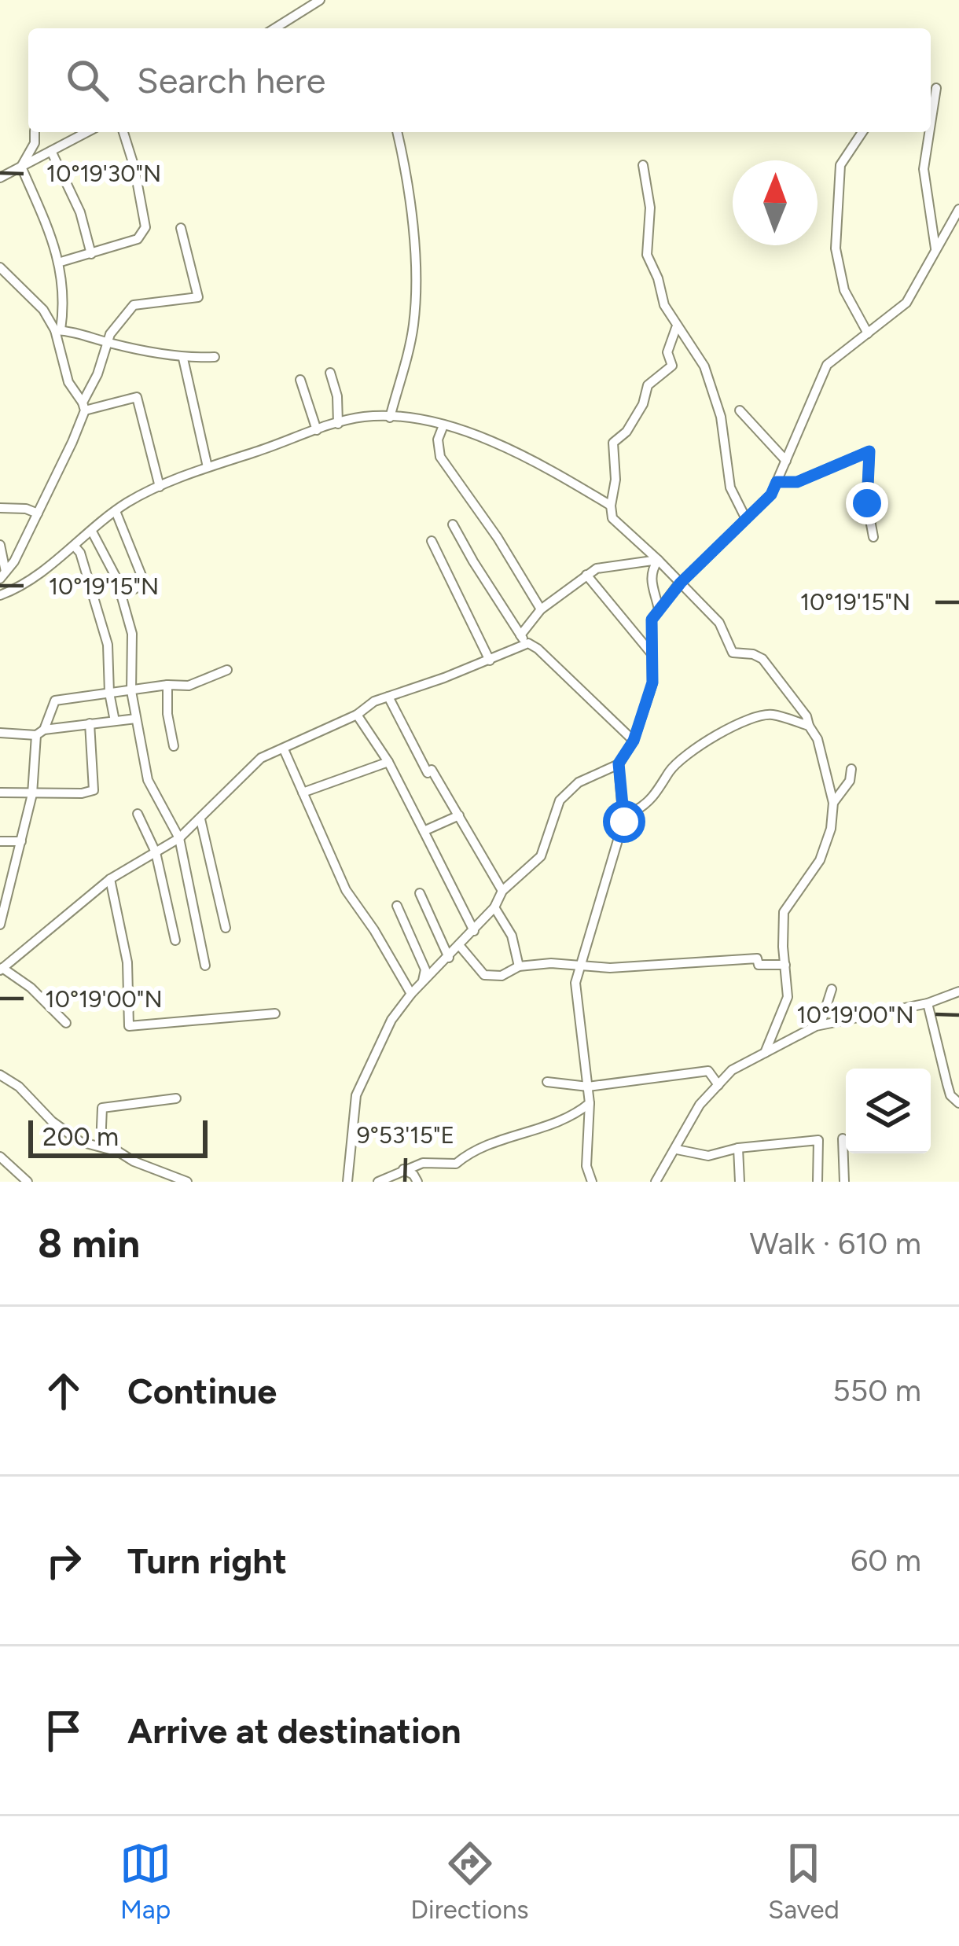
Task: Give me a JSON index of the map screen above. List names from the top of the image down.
{
  "scale_bar": "200 m",
  "north": "top",
  "page": {
    "search": "Search here",
    "scale": "200 m",
    "heading": ["8 min", "Walk · 610 m"],
    "list": [
      ["Continue", "550 m"],
      ["Turn right", "60 m"],
      "Arrive at destination"
    ],
    "nav": ["Map", "Directions", "Saved"]
  },
  "coordinates": [
    "10°19'30\"N",
    "10°19'15\"N",
    "10°19'00\"N",
    "9°53'15\"E"
  ]
}
